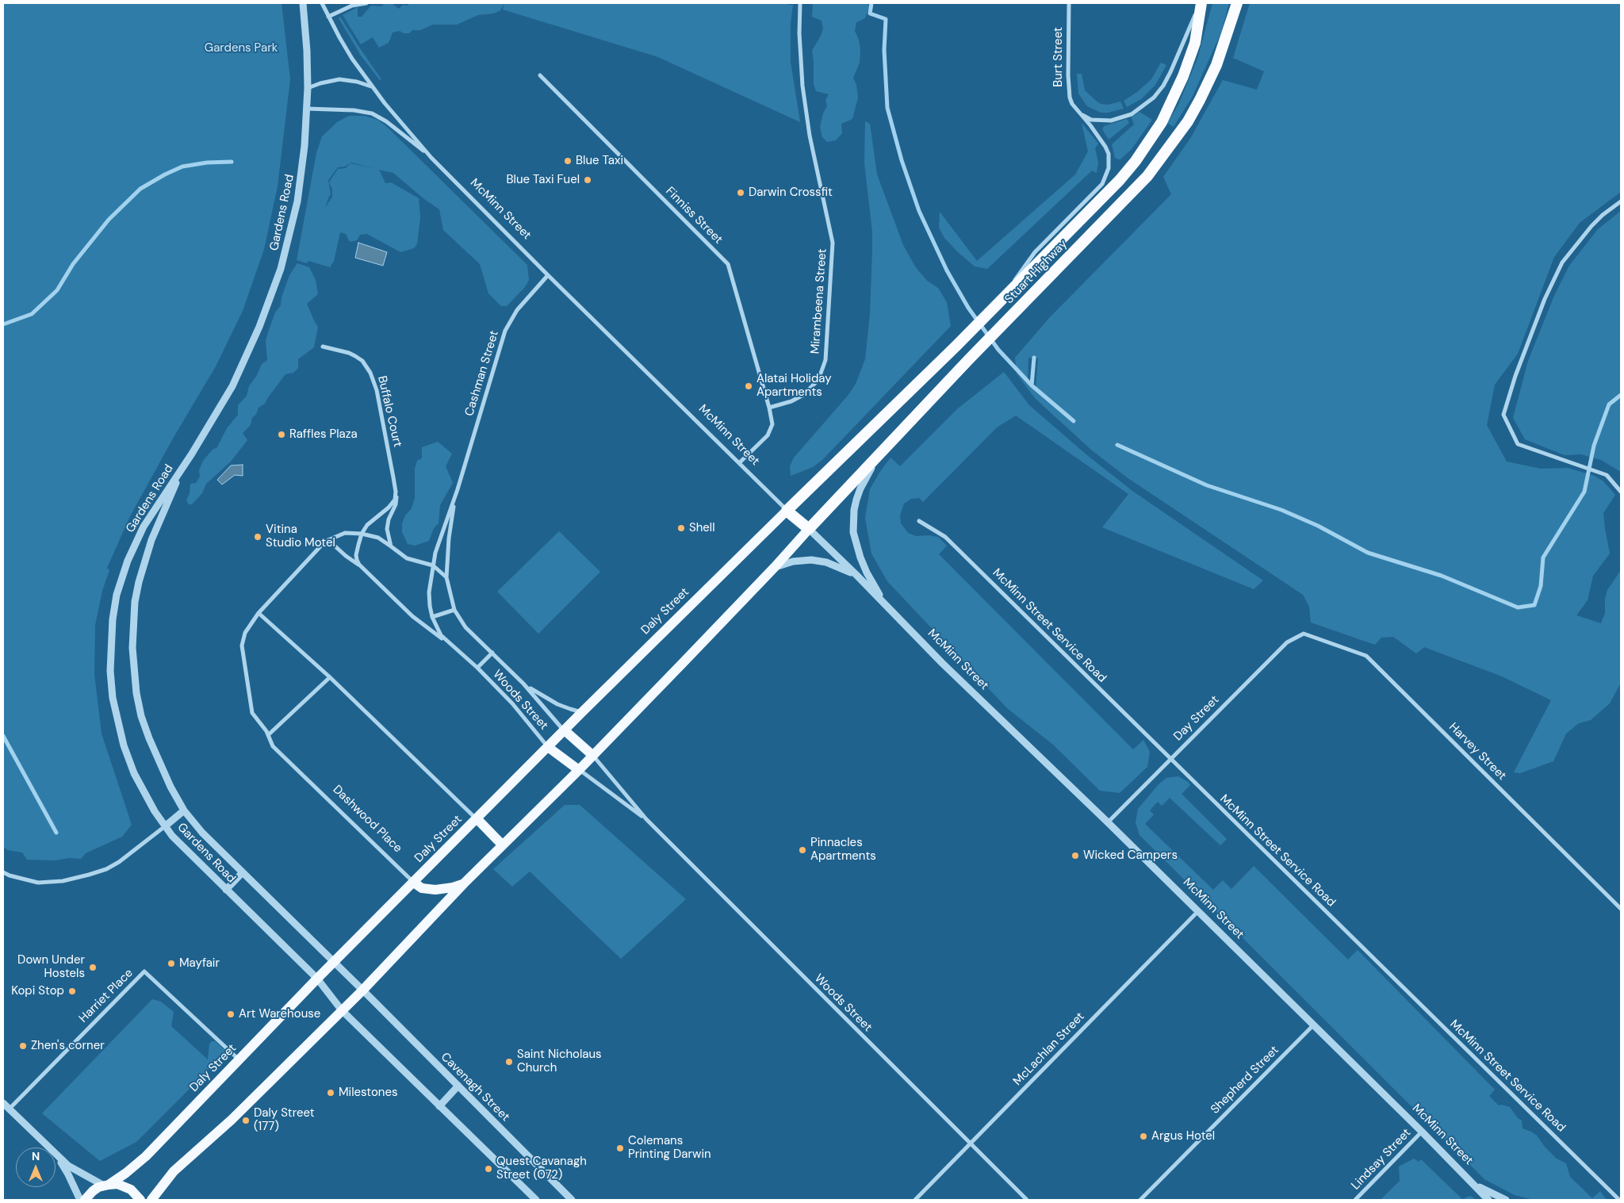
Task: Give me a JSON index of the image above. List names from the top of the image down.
{
  "streets": {
    "highway": ["McMinn Street", "Stuart Highway"],
    "main road": ["Daly Street", "Dashwood Place"],
    "street": [
      "Burt Street",
      "Gardens Road",
      "Finniss Street",
      "Mirambeena Street",
      "Cashman Street",
      "Buffalo Court",
      "McMinn Street Service Road",
      "Woods Street",
      "Day Street",
      "Harvey Street",
      "Harriet Place",
      "McLachlan Street",
      "Shepherd Street",
      "Cavenagh Street",
      "Lindsay Street"
    ]
  },
  "crossings": [
    ["Burt Street", "Stuart Highway"],
    ["McMinn Street", "Stuart Highway"],
    ["McMinn Street", "Cashman Street"],
    ["McMinn Street", "Daly Street"],
    ["McMinn Street", "Day Street"],
    ["McMinn Street", "McLachlan Street"],
    ["McMinn Street", "Shepherd Street"],
    ["McMinn Street", "Lindsay Street"],
    ["Gardens Road", "Daly Street"],
    ["Gardens Road", "Cavenagh Street"],
    ["Finniss Street", "Mirambeena Street"],
    ["Stuart Highway", "Daly Street"],
    ["Cashman Street", "Woods Street"],
    ["Daly Street", "Woods Street"],
    ["Daly Street", "Dashwood Place"],
    ["Daly Street", "Harriet Place"],
    ["McMinn Street Service Road", "Day Street"],
    ["Woods Street", "McLachlan Street"],
    ["Day Street", "Harvey Street"]
  ],
  "parks": ["Gardens Park"],
  "places": [
    "Blue Taxi",
    "Blue Taxi Fuel",
    "Darwin Crossfit",
    "Alatai Holiday Apartments",
    "Raffles Plaza",
    "Shell",
    "Vitina Studio Motel",
    "Pinnacles Apartments",
    "Wicked Campers",
    "Mayfair",
    "Down Under Hostels",
    "Kopi Stop",
    "Art Warehouse",
    "Zhen's corner",
    "Saint Nicholaus Church",
    "Milestones",
    "Daly Street (177)",
    "Argus Hotel",
    "Colemans Printing Darwin",
    "Quest Cavanagh Street (072)"
  ],
  "north": "top"
}
